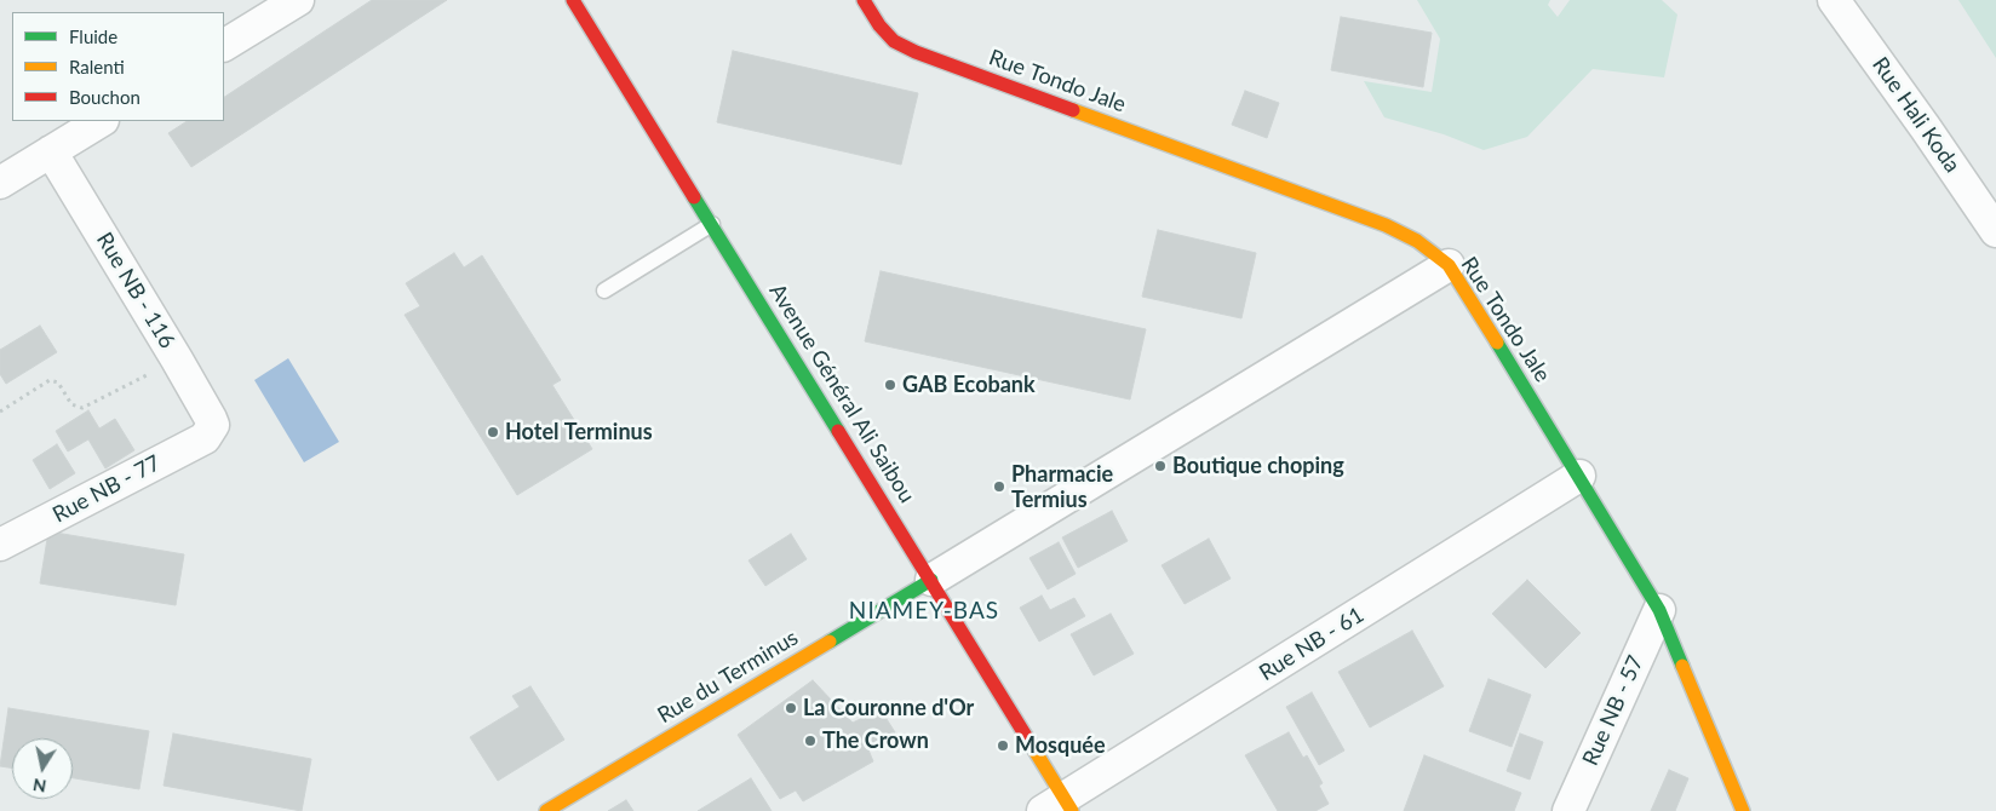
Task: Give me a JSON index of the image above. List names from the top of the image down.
{
  "streets": {
    "street": [
      "Rue Tondo Jale",
      "Rue Hali Koda",
      "Rue NB - 116",
      "Avenue Général Ali Saibou",
      "Rue NB - 77",
      "Rue NB - 61",
      "Rue du Terminus",
      "Rue NB - 57"
    ]
  },
  "crossings": [
    ["Rue Tondo Jale", "Rue NB - 61"],
    ["Rue Tondo Jale", "Rue NB - 57"],
    ["Rue NB - 116", "Rue NB - 77"],
    ["Avenue Général Ali Saibou", "Rue NB - 61"],
    ["Avenue Général Ali Saibou", "Rue du Terminus"]
  ],
  "districts": ["NIAMEY-BAS"],
  "places": [
    "GAB Ecobank",
    "Hotel Terminus",
    "Boutique choping",
    "Pharmacie Termius",
    "La Couronne d'Or",
    "The Crown",
    "Mosquée"
  ],
  "legend": ["Fluide", "Ralenti", "Bouchon"],
  "north": "bottom"
}
